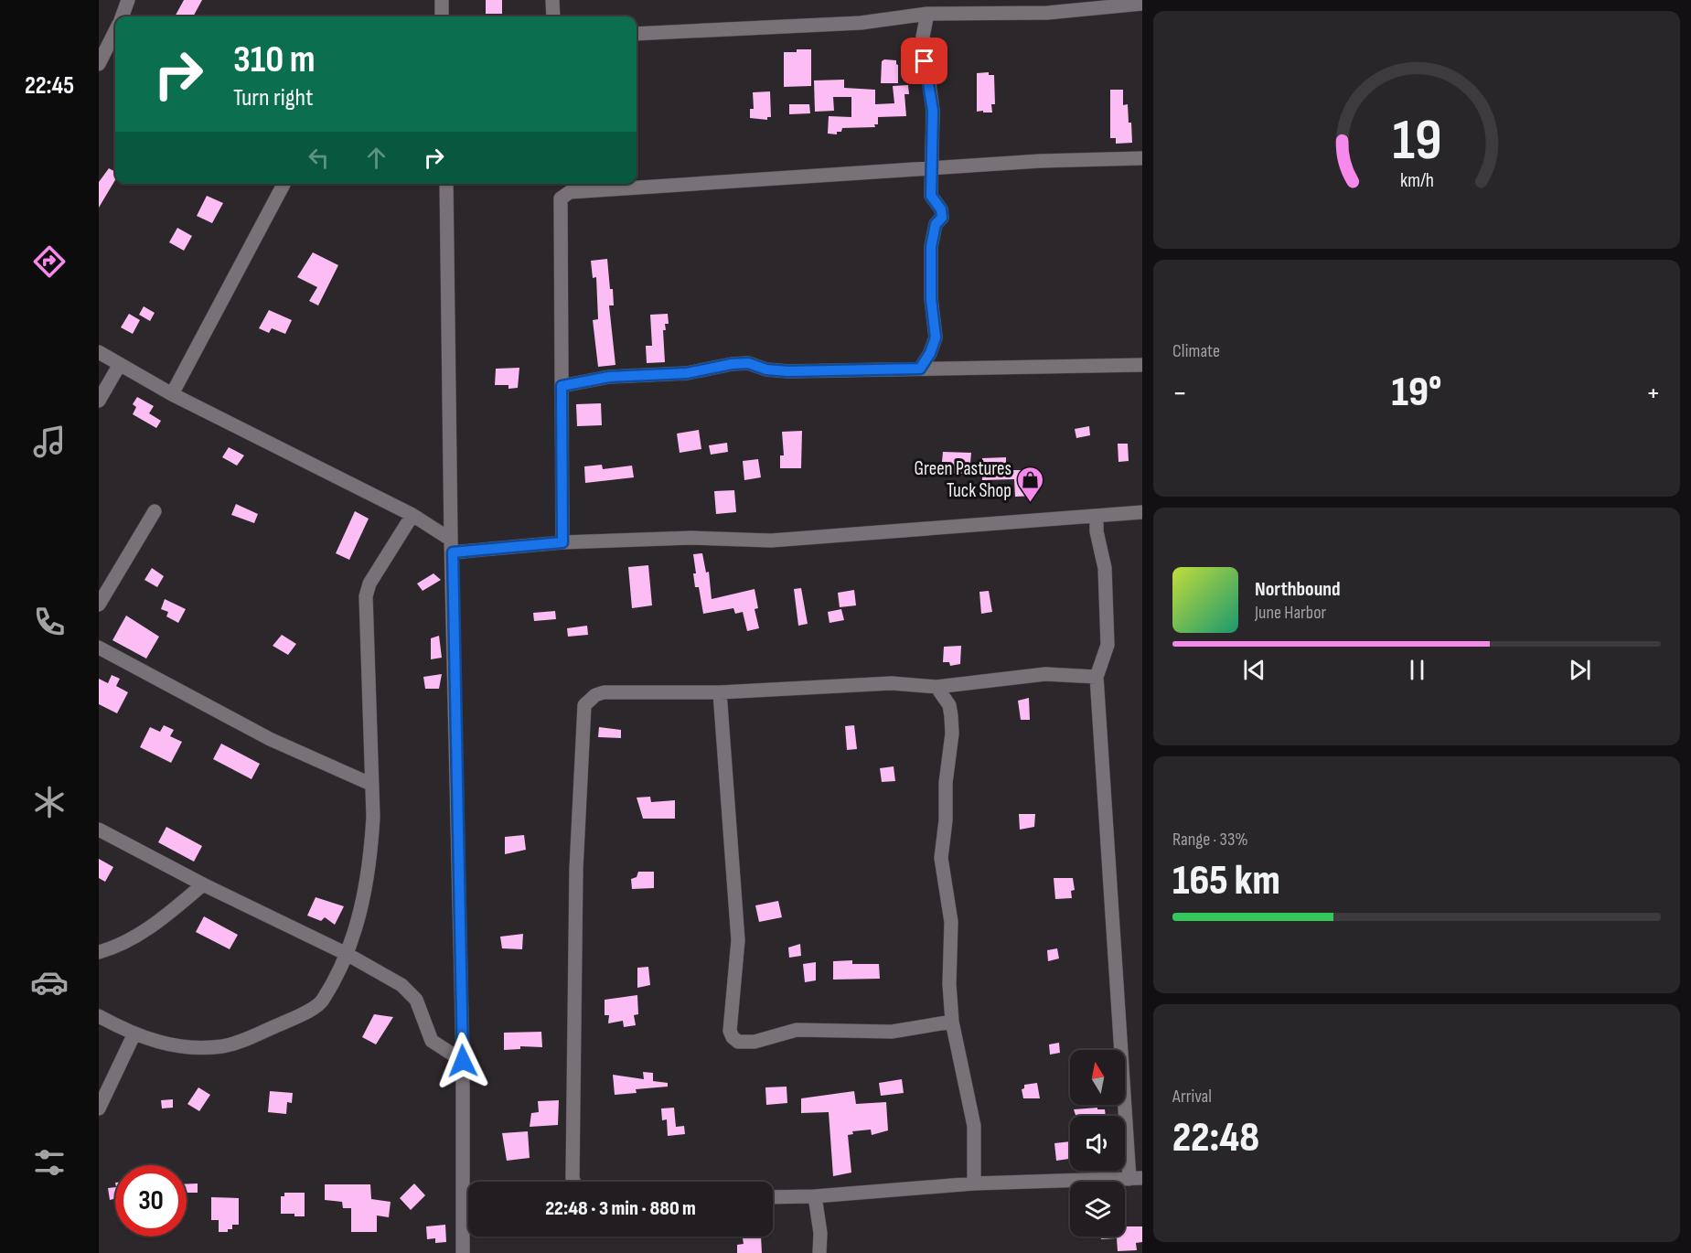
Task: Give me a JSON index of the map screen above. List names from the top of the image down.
{
  "places": {
    "shop": ["Green Pastures Tuck Shop"]
  },
  "north": "top",
  "page": {
    "tabs": "22:45",
    "turn": ["310 m", "Turn right"],
    "tile": [
      "Climate",
      ["Range · 33%", "165 km"],
      ["Arrival", "22:48"]
    ],
    "heat": ["−", "19°", "+"],
    "song": ["Northbound", "June Harbor"],
    "limit": "30",
    "trip": "22:48 · 3 min · 880 m",
    "gauge": ["19", "km/h"]
  }
}
